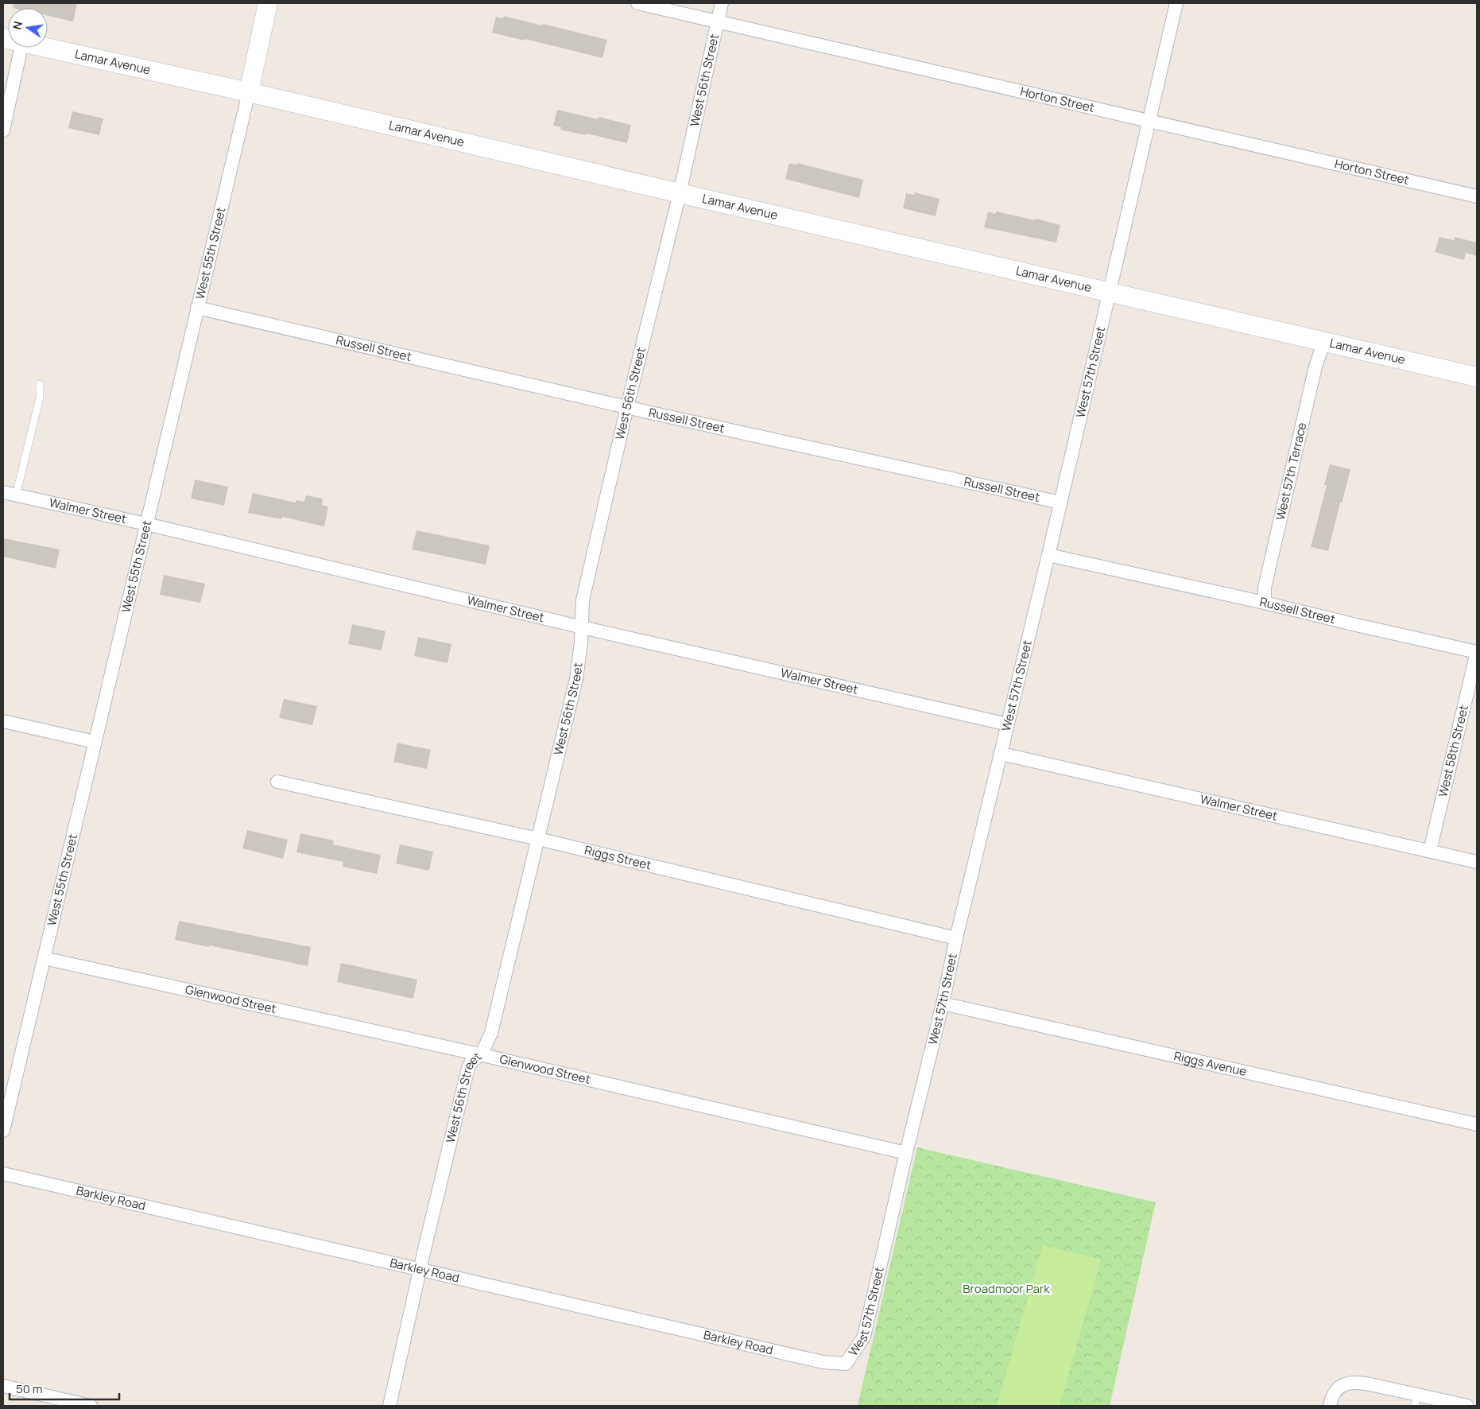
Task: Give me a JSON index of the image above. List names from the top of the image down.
{
  "streets": {
    "street": [
      "Lamar Avenue",
      "West 56th Street",
      "Horton Street",
      "West 55th Street",
      "Russell Street",
      "West 57th Street",
      "West 57th Terrace",
      "Walmer Street",
      "West 58th Street",
      "Riggs Street",
      "Glenwood Street",
      "Riggs Avenue",
      "Barkley Road"
    ]
  },
  "crossings": [
    ["Lamar Avenue", "West 56th Street"],
    ["Lamar Avenue", "West 55th Street"],
    ["Lamar Avenue", "West 57th Street"],
    ["Lamar Avenue", "West 57th Terrace"],
    ["West 56th Street", "Horton Street"],
    ["West 56th Street", "Russell Street"],
    ["West 56th Street", "Walmer Street"],
    ["West 56th Street", "Riggs Street"],
    ["West 56th Street", "Glenwood Street"],
    ["West 56th Street", "Barkley Road"],
    ["Horton Street", "West 57th Street"],
    ["West 55th Street", "Russell Street"],
    ["West 55th Street", "Walmer Street"],
    ["West 55th Street", "Glenwood Street"],
    ["Russell Street", "West 57th Street"],
    ["Russell Street", "West 57th Terrace"],
    ["Russell Street", "West 58th Street"],
    ["West 57th Street", "Walmer Street"],
    ["West 57th Street", "Riggs Street"],
    ["West 57th Street", "Glenwood Street"],
    ["West 57th Street", "Riggs Avenue"],
    ["West 57th Street", "Barkley Road"],
    ["Walmer Street", "West 58th Street"]
  ],
  "parks": ["Broadmoor Park"],
  "scale_bar": "50 m",
  "north": "left"
}
